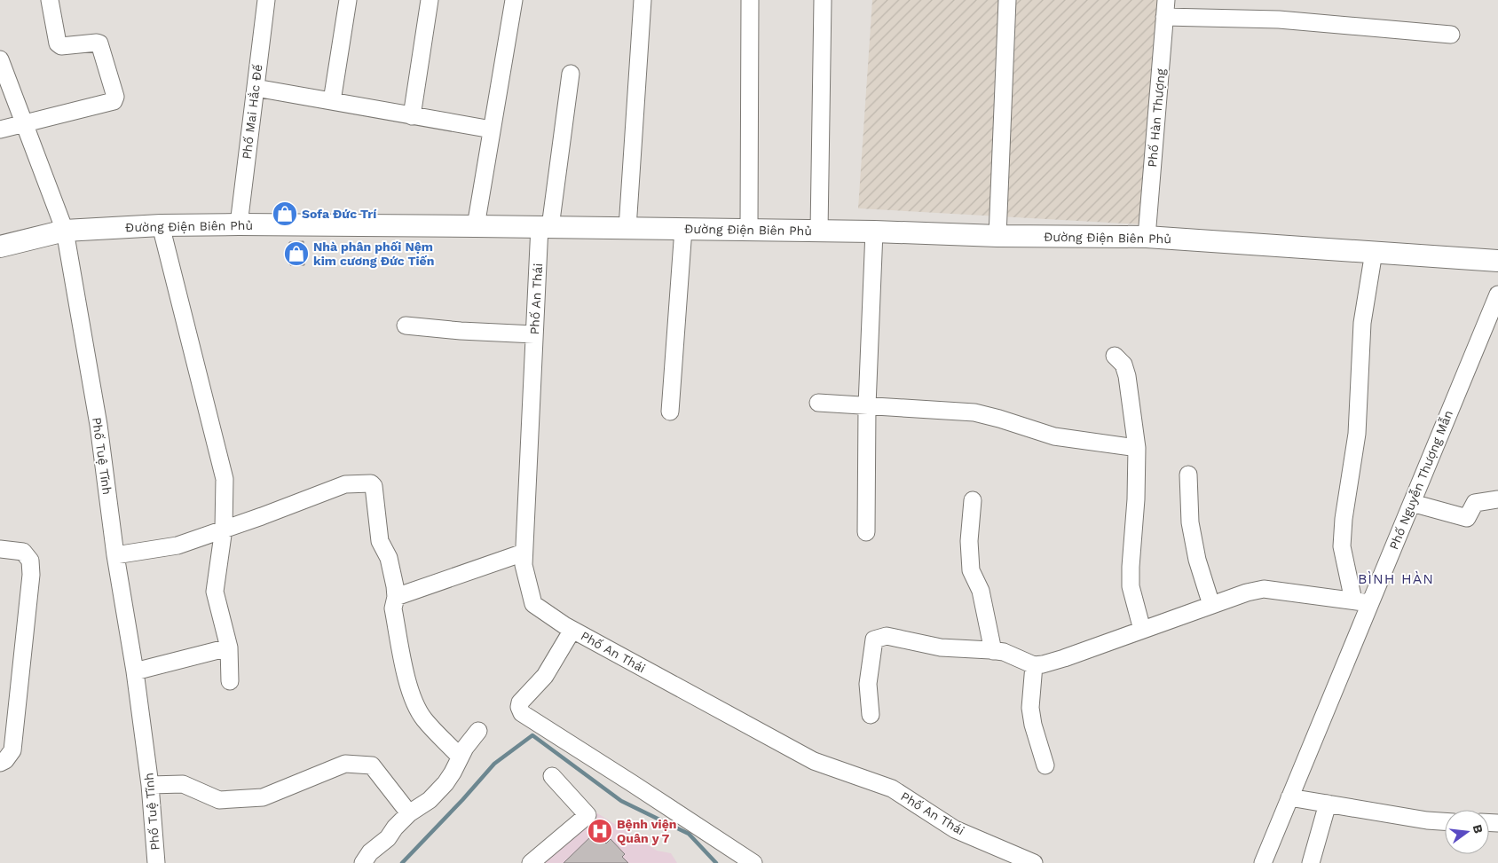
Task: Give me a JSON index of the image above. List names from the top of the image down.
{
  "streets": {
    "main road": ["Đường Điện Biên Phủ"],
    "street": [
      "Phố Mai Hắc Đế",
      "Phố Hàn Thượng",
      "Phố An Thái",
      "Phố Tuệ Tĩnh",
      "Phố Nguyễn Thượng Mẫn"
    ]
  },
  "crossings": [
    ["Phố Mai Hắc Đế", "Đường Điện Biên Phủ"],
    ["Phố Hàn Thượng", "Đường Điện Biên Phủ"],
    ["Đường Điện Biên Phủ", "Phố An Thái"],
    ["Đường Điện Biên Phủ", "Phố Tuệ Tĩnh"]
  ],
  "districts": ["BÌNH HÀN"],
  "places": {
    "shop": ["Sofa Đức Trí", "Nhà phân phối Nệm kim cương Đức Tiến"],
    "hospital": ["Bệnh viện Quân y 7"]
  },
  "north": "right"
}
